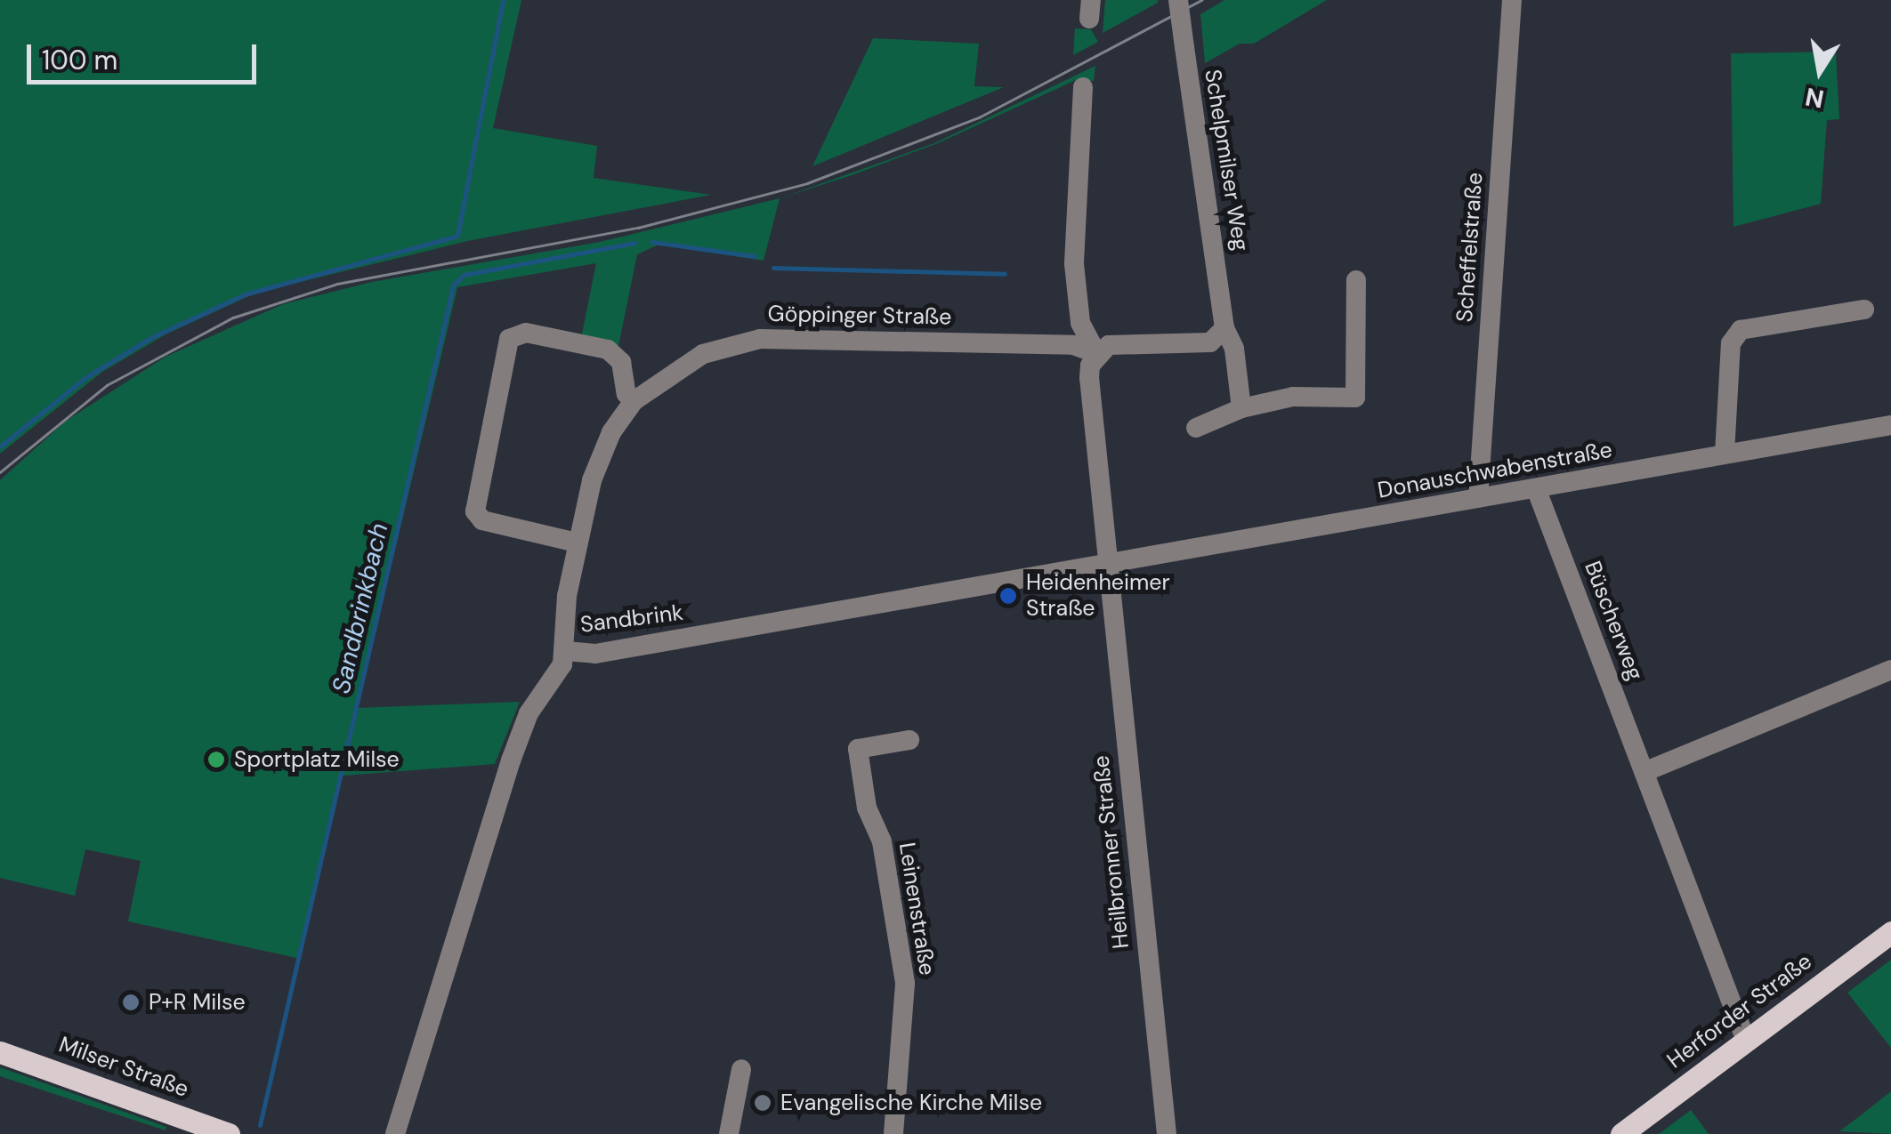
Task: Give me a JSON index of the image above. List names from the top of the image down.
{
  "streets": {
    "main road": ["Herforder Straße", "Milser Straße"],
    "street": [
      "Schelpmilser Weg",
      "Scheffelstraße",
      "Göppinger Straße",
      "Donauschwabenstraße",
      "Sandbrink",
      "Büscherweg",
      "Heilbronner Straße",
      "Leinenstraße"
    ]
  },
  "crossings": [
    ["Scheffelstraße", "Donauschwabenstraße"],
    ["Göppinger Straße", "Sandbrink"],
    ["Donauschwabenstraße", "Sandbrink"],
    ["Donauschwabenstraße", "Büscherweg"],
    ["Donauschwabenstraße", "Heilbronner Straße"],
    ["Sandbrink", "Heilbronner Straße"],
    ["Büscherweg", "Herforder Straße"]
  ],
  "water": ["Sandbrinkbach"],
  "places": [
    "Heidenheimer Straße",
    "Sportplatz Milse",
    "P+R Milse",
    "Evangelische Kirche Milse"
  ],
  "scale_bar": "100 m",
  "north": "bottom"
}
